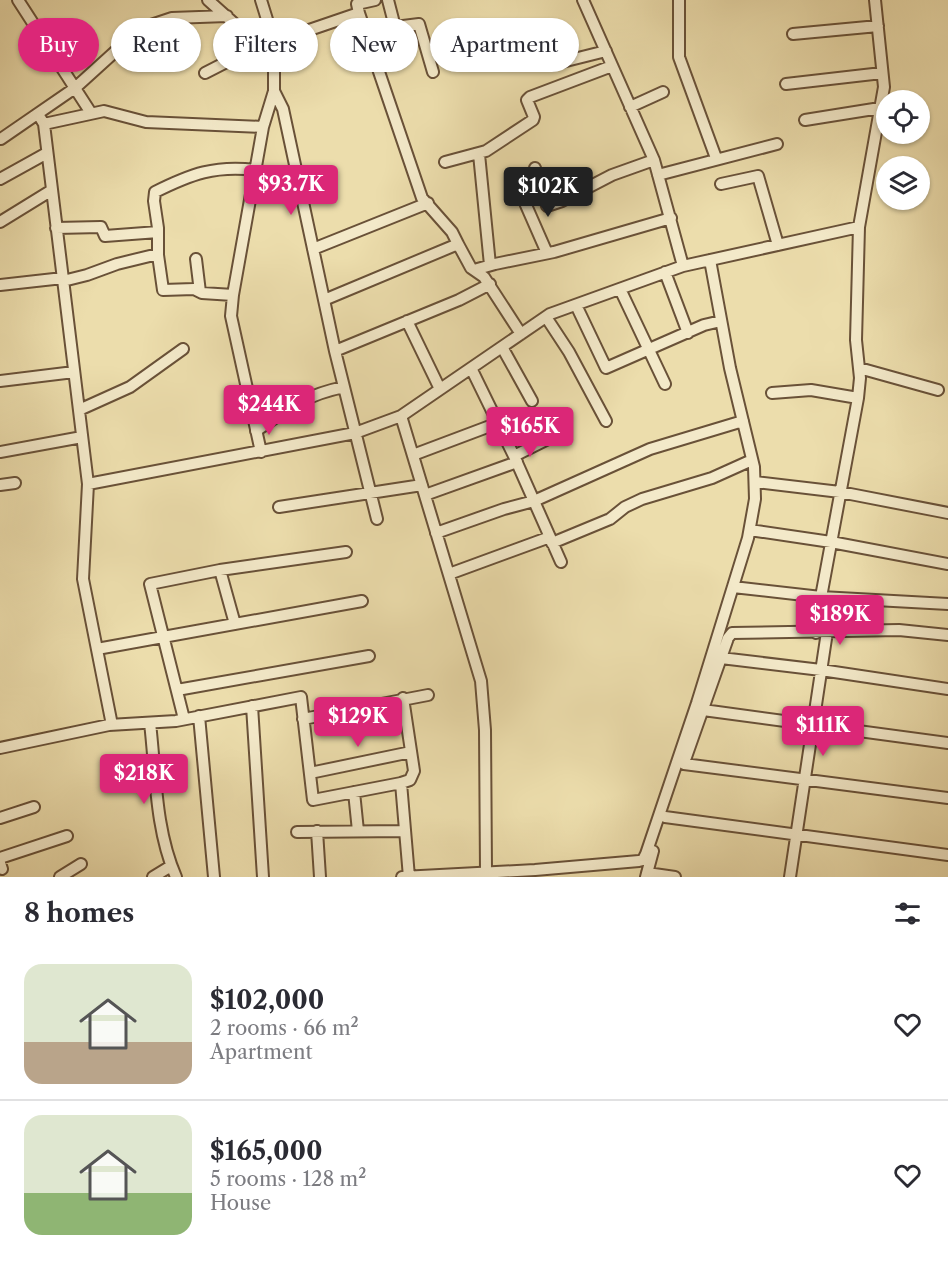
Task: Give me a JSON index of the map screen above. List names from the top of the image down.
{
  "page": {
    "chip": [
      "Buy",
      "Rent",
      "Filters",
      "New",
      "Apartment"
    ],
    "price": [
      "$93.7K",
      "$102K",
      "$244K",
      "$165K",
      "$189K",
      "$129K",
      "$111K",
      "$218K"
    ],
    "heading": "8 homes",
    "list": [
      {
        "name": "$102,000",
        "note": "2 rooms · 66 m² · Apartment"
      },
      {
        "name": "$165,000",
        "note": "5 rooms · 128 m² · House"
      }
    ]
  }
}
